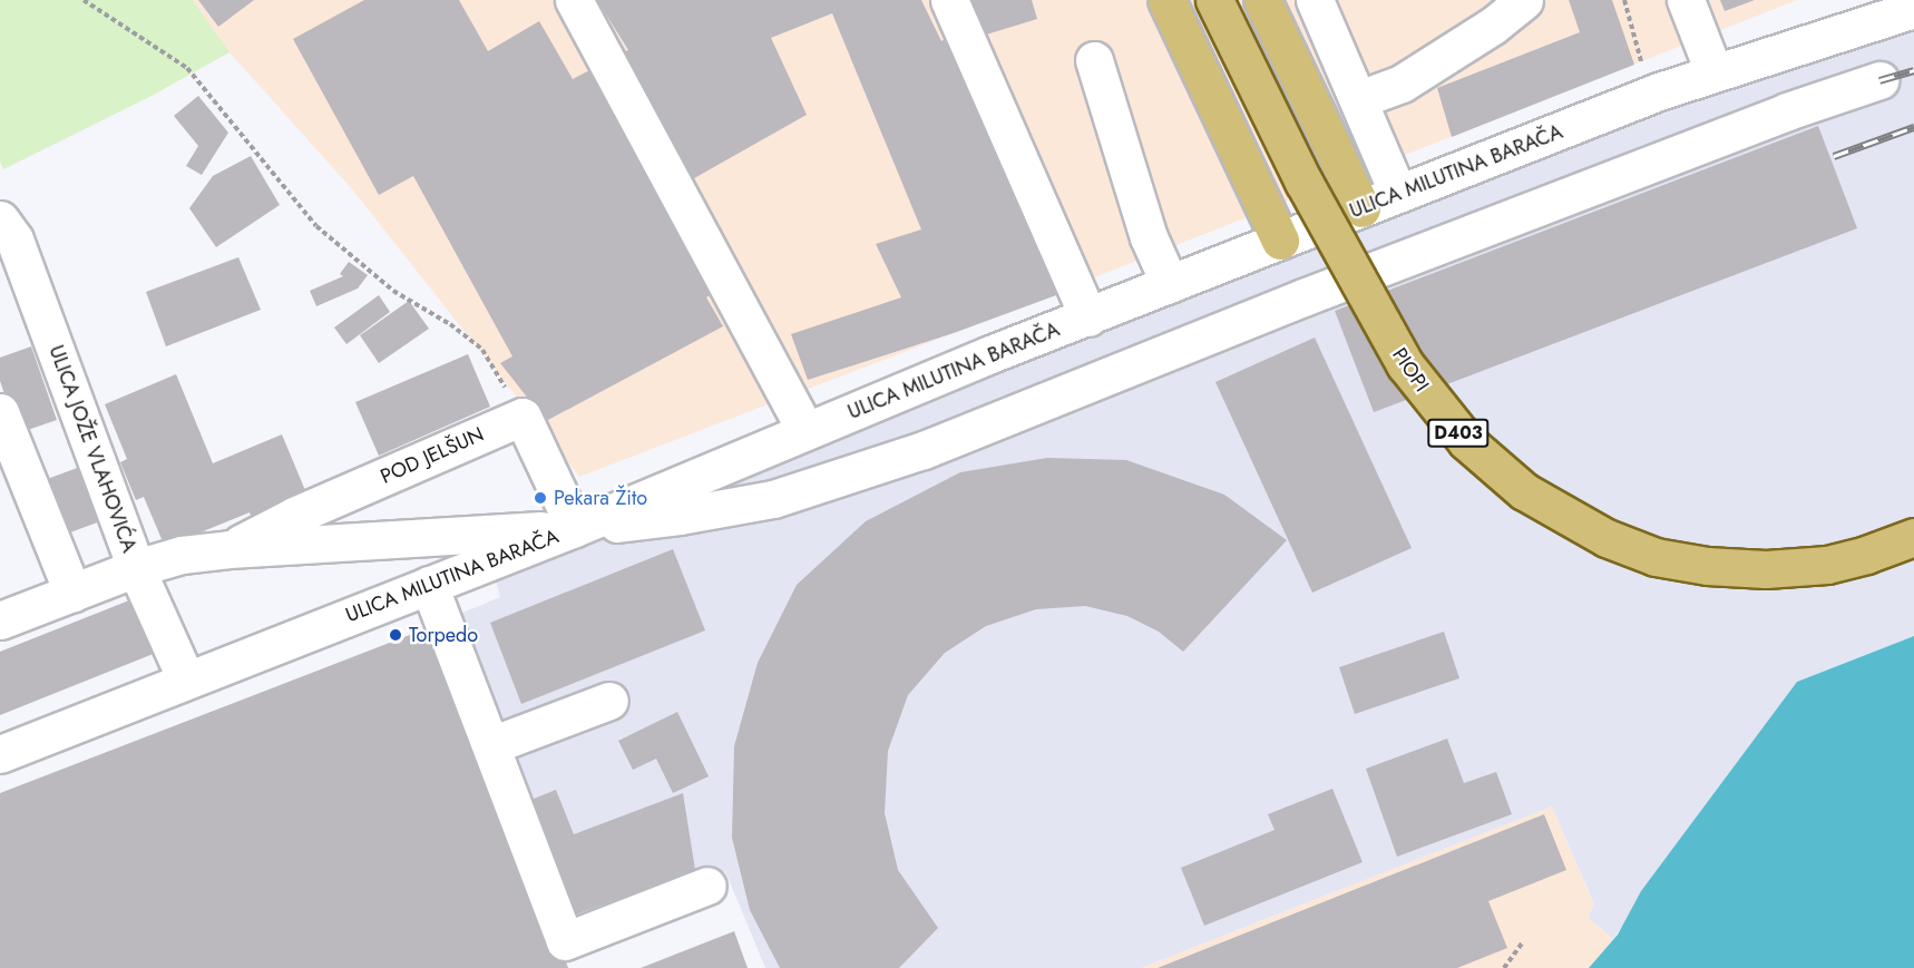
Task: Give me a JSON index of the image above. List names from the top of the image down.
{
  "streets": {
    "main road": ["PIOPI", "D403"],
    "street": ["ULICA MILUTINA BARAČA", "ULICA JOŽE VLAHOVIĆA", "POD JELŠUN"]
  },
  "crossings": [
    ["ULICA MILUTINA BARAČA", "ULICA JOŽE VLAHOVIĆA"]
  ],
  "places": ["Pekara Žito", "Torpedo"]
}
